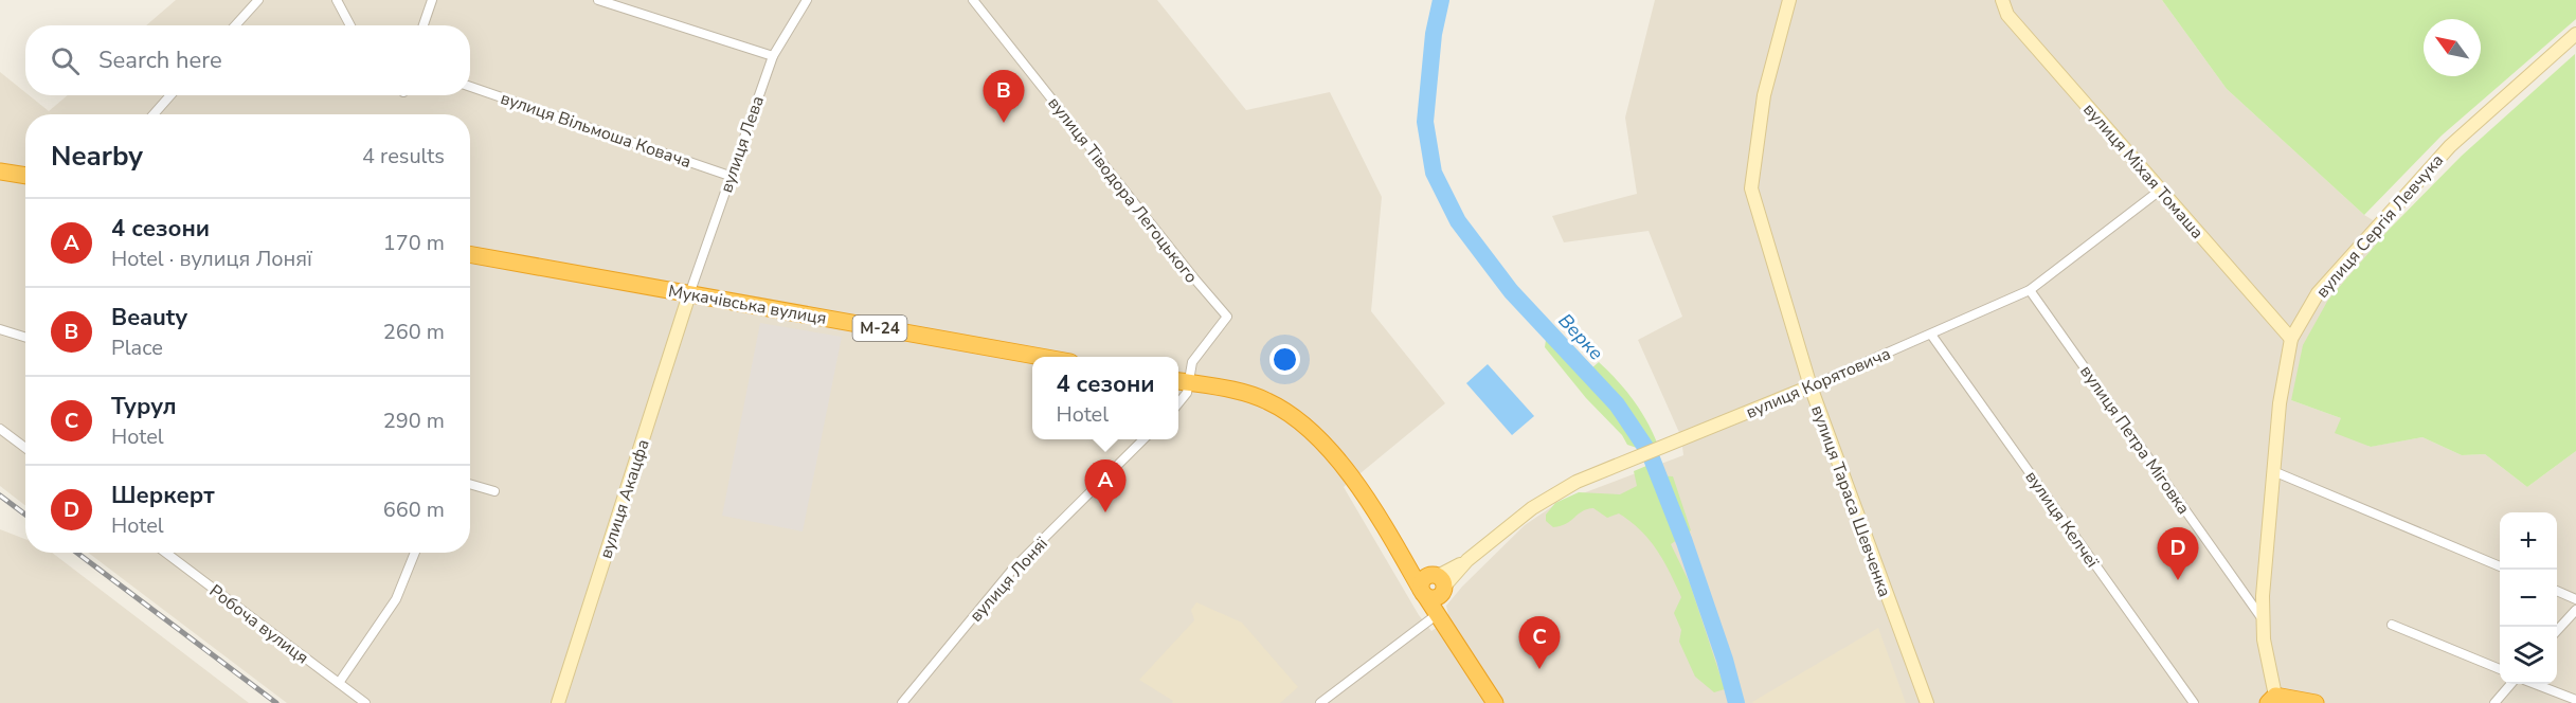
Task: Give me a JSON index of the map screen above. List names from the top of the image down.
{
  "streets": {
    "highway": ["Мукачівська вулиця", "М-24"],
    "street": [
      "вулиця Вільмоша Ковача",
      "вулиця Лева",
      "вулиця Міхая Томаша",
      "вулиця Тіводора Легоцького",
      "вулиця Сергія Левчука",
      "вулиця Корятовича",
      "вулиця Петра Міговка",
      "вулиця Акацфа",
      "вулиця Тараса Шевченка",
      "вулиця Келчеї",
      "вулиця Лоняї",
      "Робоча вулиця"
    ]
  },
  "crossings": [
    ["вулиця Вільмоша Ковача", "вулиця Лева"],
    ["вулиця Лева", "Мукачівська вулиця"],
    ["вулиця Лева", "вулиця Акацфа"],
    ["вулиця Міхая Томаша", "вулиця Сергія Левчука"],
    ["вулиця Міхая Томаша", "вулиця Корятовича"],
    ["вулиця Сергія Левчука", "вулиця Петра Міговка"],
    ["Мукачівська вулиця", "вулиця Акацфа"],
    ["вулиця Корятовича", "вулиця Петра Міговка"],
    ["вулиця Корятовича", "вулиця Тараса Шевченка"],
    ["вулиця Корятовича", "вулиця Келчеї"]
  ],
  "water": ["Верке"],
  "north": "top left",
  "page": {
    "search": "Search here",
    "pins": [
      "B",
      "A",
      "D",
      "C"
    ],
    "heading": ["Nearby", "4 results"],
    "list": [
      {
        "mark": "A",
        "name": "4 сезони",
        "note": "Hotel · вулиця Лоняї",
        "value": "170 m"
      },
      {
        "mark": "B",
        "name": "Beauty",
        "note": "Place",
        "value": "260 m"
      },
      {
        "mark": "C",
        "name": "Турул",
        "note": "Hotel",
        "value": "290 m"
      },
      {
        "mark": "D",
        "name": "Шеркерт",
        "note": "Hotel",
        "value": "660 m"
      }
    ],
    "popup": ["4 сезони", "Hotel"],
    "map_buttons": ["+", "−"]
  }
}
